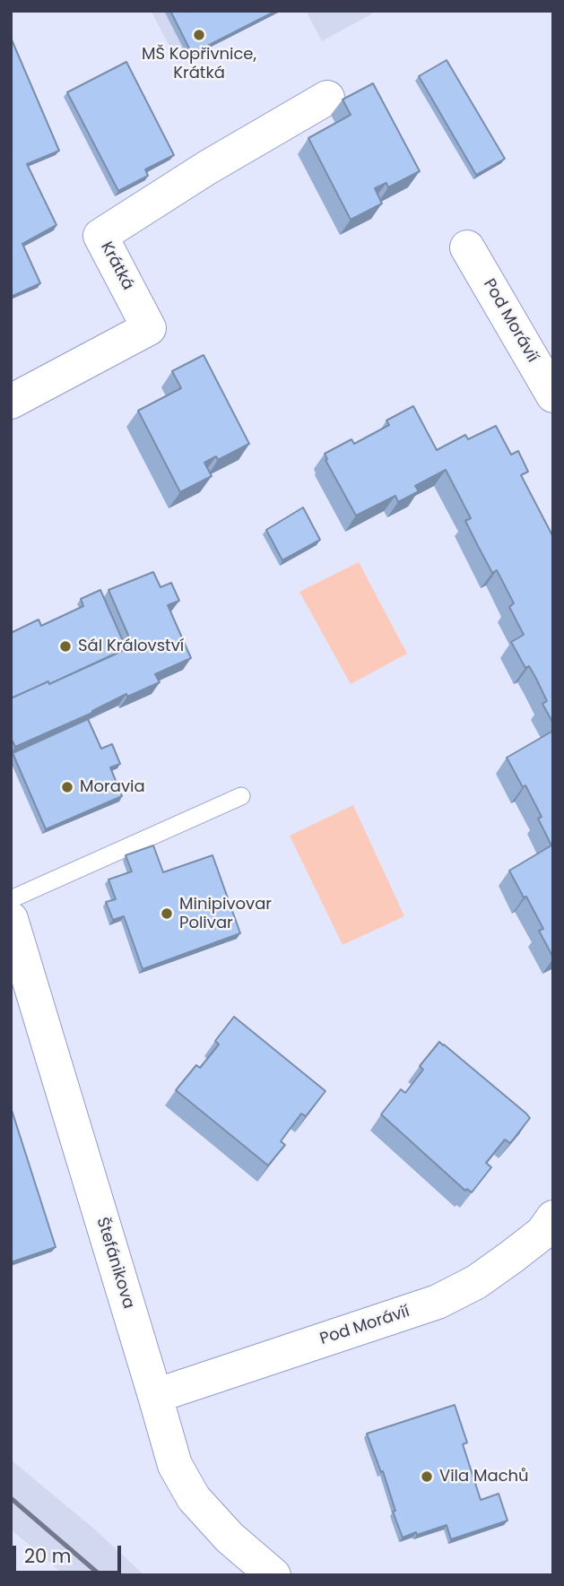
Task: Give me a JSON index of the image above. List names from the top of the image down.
{
  "streets": {
    "street": ["Krátká", "Pod Morávií", "Štefánikova"]
  },
  "crossings": [
    ["Pod Morávií", "Štefánikova"]
  ],
  "places": [
    "MŠ Kopřivnice, Krátká",
    "Sál Království",
    "Moravia",
    "Minipivovar Polivar",
    "Vila Machů"
  ],
  "scale_bar": "20 m"
}
